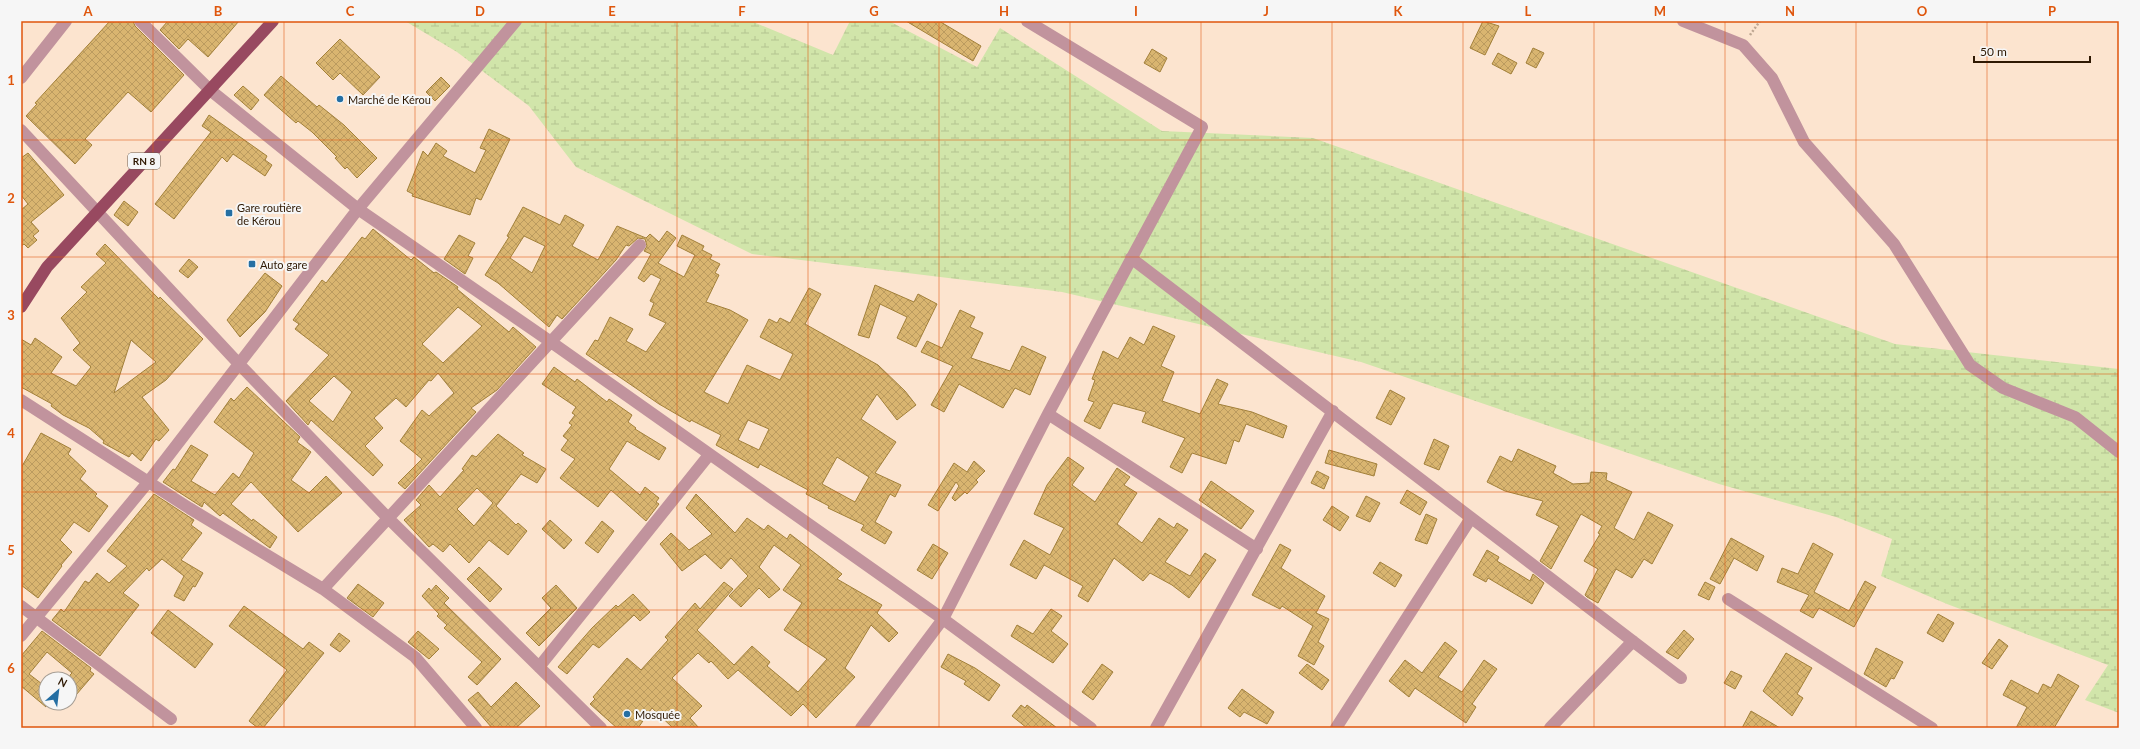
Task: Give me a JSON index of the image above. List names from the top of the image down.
{
  "streets": {
    "main road": ["RN 8"]
  },
  "places": {
    "other": ["Marché de Kérou", "Mosquée"],
    "transit": ["Gare routière de Kérou", "Auto gare"]
  },
  "scale_bar": "50 m",
  "north": "top right",
  "grid": {
    "columns": [
      "A",
      "B",
      "C",
      "D",
      "E",
      "F",
      "G",
      "H",
      "I",
      "J",
      "K",
      "L",
      "M",
      "N",
      "O",
      "P"
    ],
    "rows": [
      "1",
      "2",
      "3",
      "4",
      "5",
      "6"
    ]
  }
}
